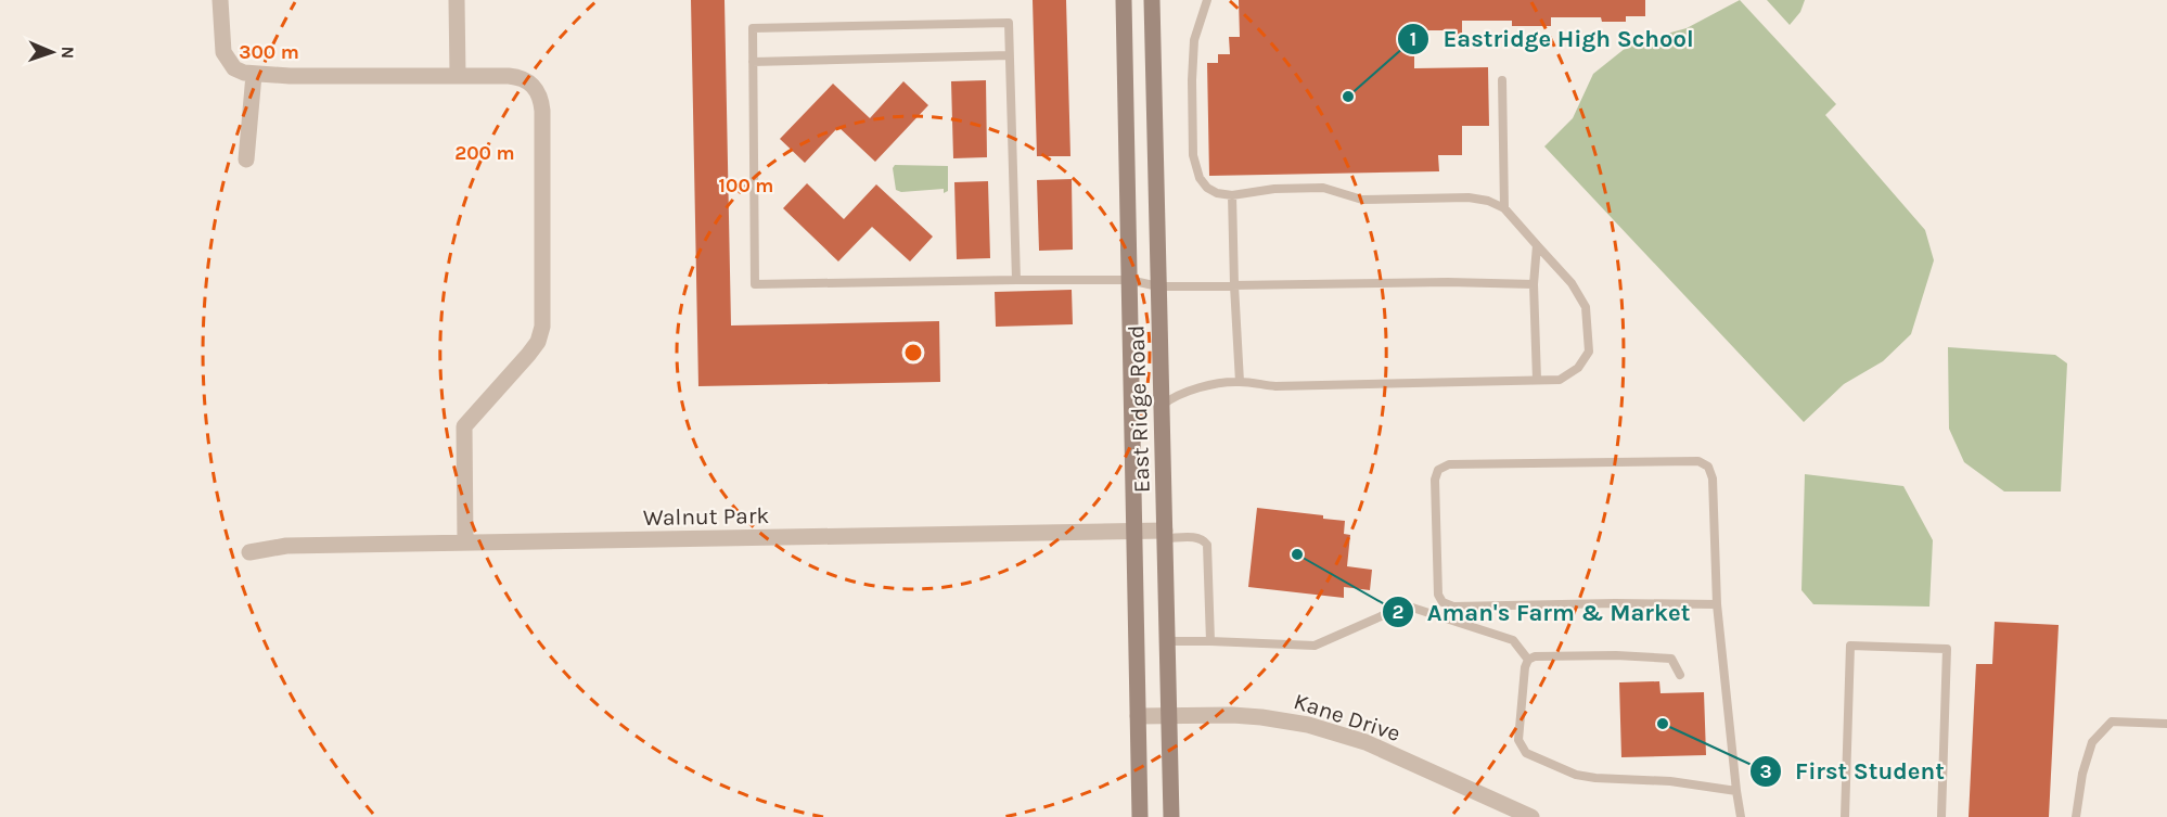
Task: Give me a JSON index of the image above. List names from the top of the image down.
{
  "streets": {
    "main road": ["East Ridge Road"],
    "street": ["Walnut Park", "Kane Drive"]
  },
  "crossings": [
    ["East Ridge Road", "Walnut Park"],
    ["East Ridge Road", "Kane Drive"]
  ],
  "places": ["Eastridge High School", "Aman's Farm & Market", "First Student"],
  "north": "right",
  "rings": ["300 m", "200 m", "100 m"]
}
